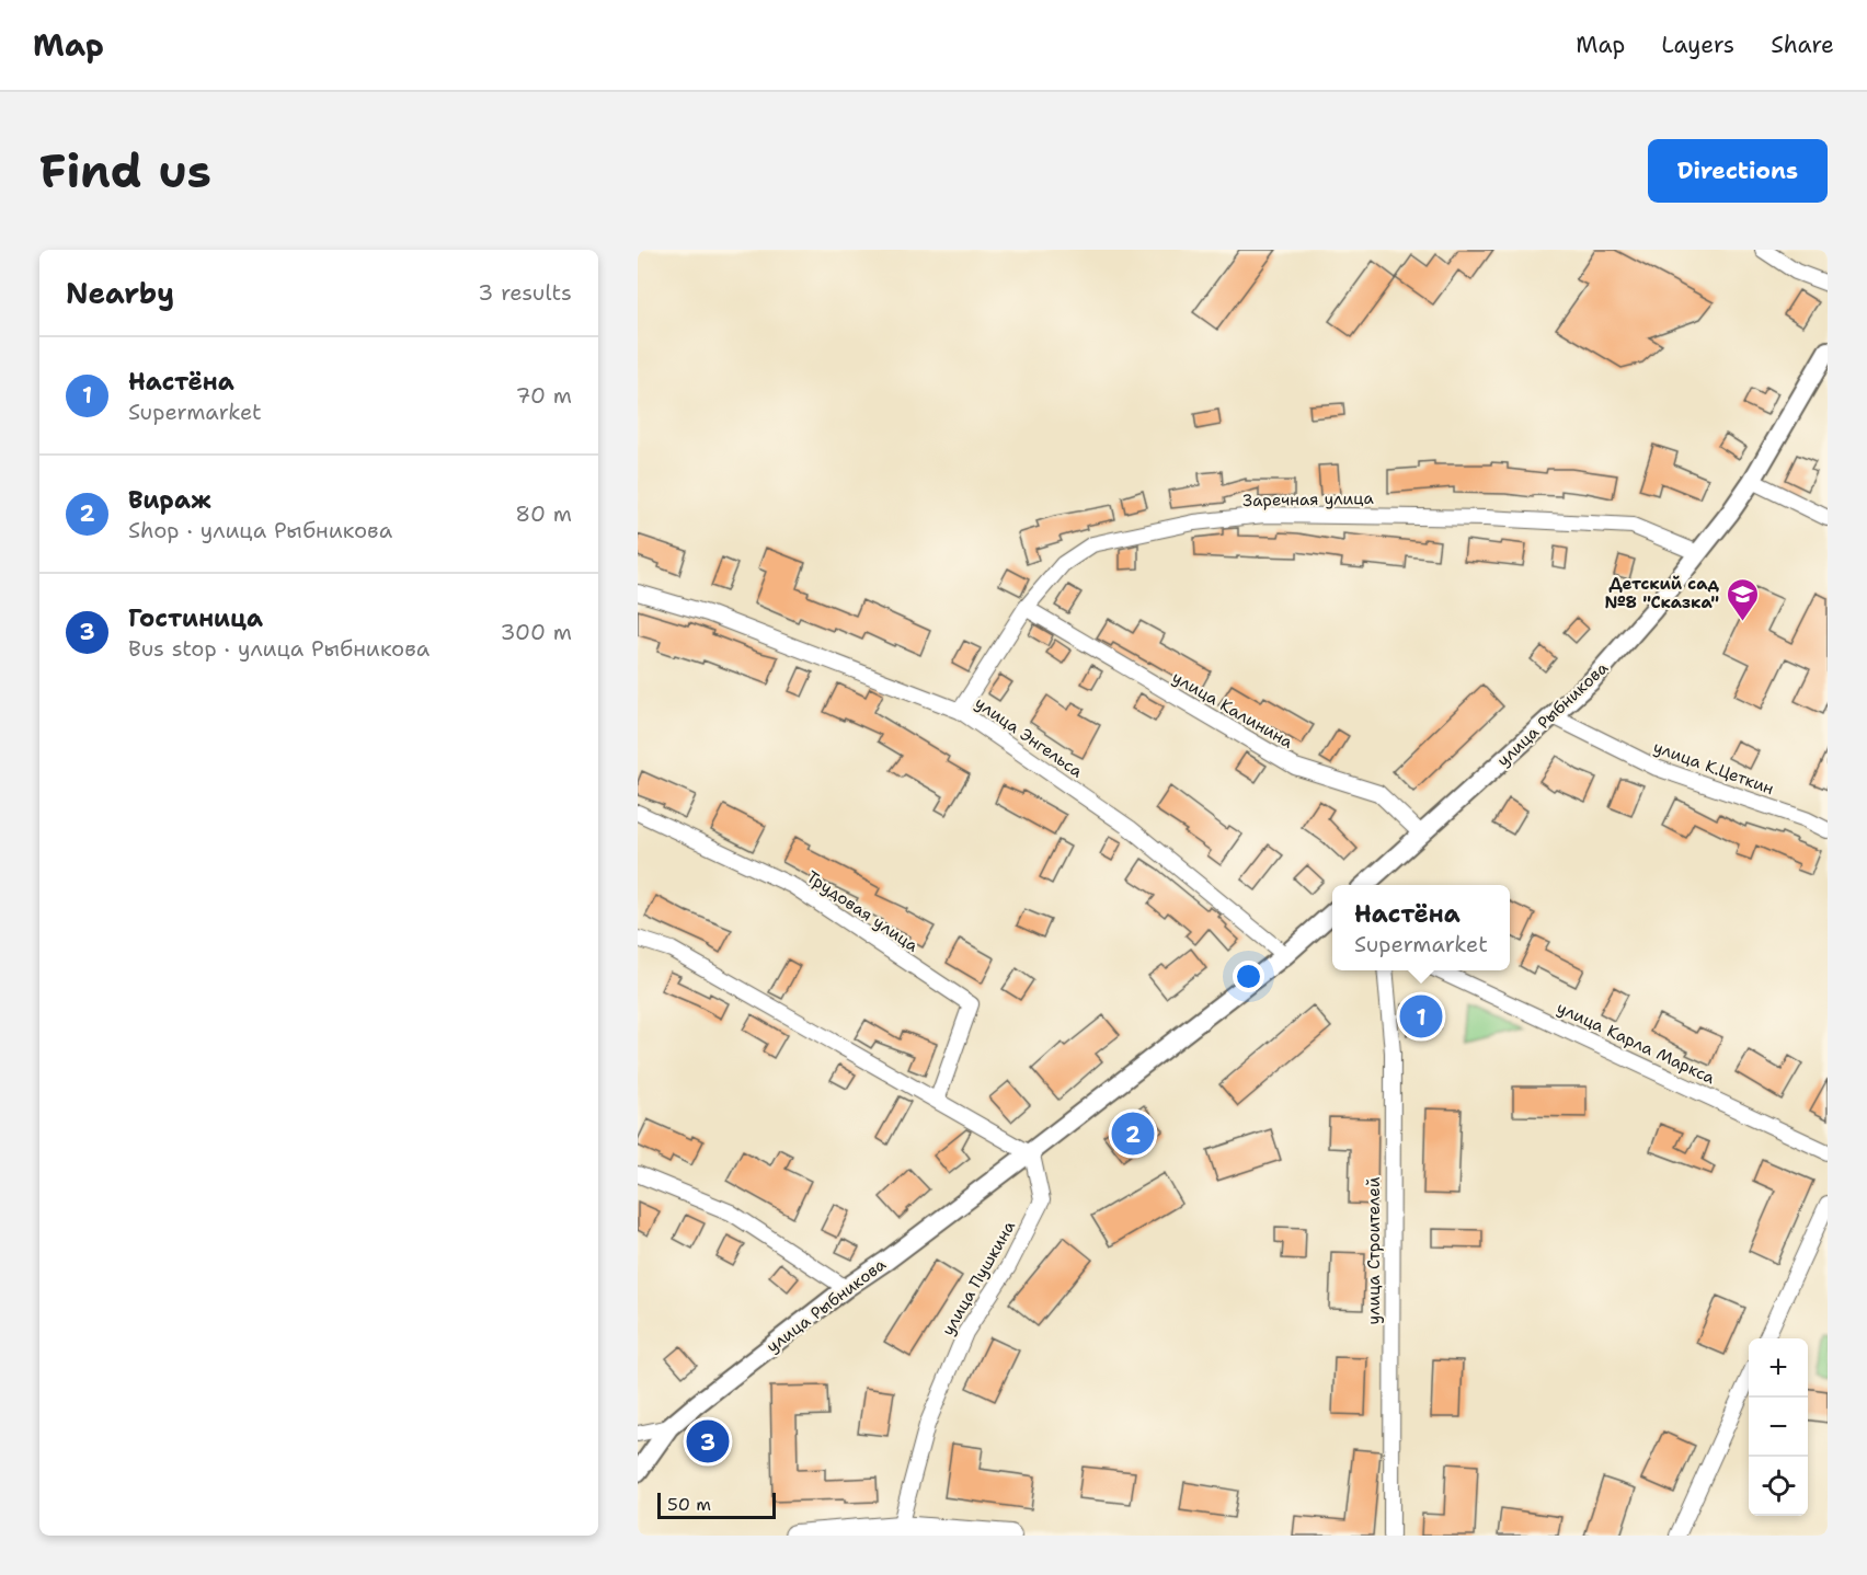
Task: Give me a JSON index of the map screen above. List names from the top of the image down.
{
  "streets": {
    "street": [
      "Заречная улица",
      "улица Калинина",
      "улица Рыбникова",
      "улица Энгельса",
      "улица К.Цеткин",
      "Трудовая улица",
      "улица Карла Маркса",
      "улица Строителей",
      "улица Пушкина"
    ]
  },
  "crossings": [
    ["Заречная улица", "улица Калинина"],
    ["Заречная улица", "улица Рыбникова"],
    ["Заречная улица", "улица Энгельса"],
    ["улица Калинина", "улица Рыбникова"],
    ["улица Рыбникова", "улица Энгельса"],
    ["улица Рыбникова", "улица К.Цеткин"],
    ["улица Рыбникова", "улица Пушкина"]
  ],
  "places": {
    "school or university": ["Детский сад №8 \"Сказка\""]
  },
  "scale_bar": "50 m",
  "page": {
    "header": "Map",
    "nav": ["Map", "Layers", "Share"],
    "buttons": "Directions",
    "title": "Find us",
    "heading": ["Nearby", "3 results"],
    "list": [
      {
        "mark": "1",
        "name": "Настёна",
        "note": "Supermarket",
        "value": "70 m"
      },
      {
        "mark": "2",
        "name": "Вираж",
        "note": "Shop · улица Рыбникова",
        "value": "80 m"
      },
      {
        "mark": "3",
        "name": "Гостиница",
        "note": "Bus stop · улица Рыбникова",
        "value": "300 m"
      }
    ],
    "popup": ["Настёна", "Supermarket"],
    "pins": ["1", "2", "3"],
    "map_buttons": ["+", "−"],
    "scale": "50 m"
  }
}
